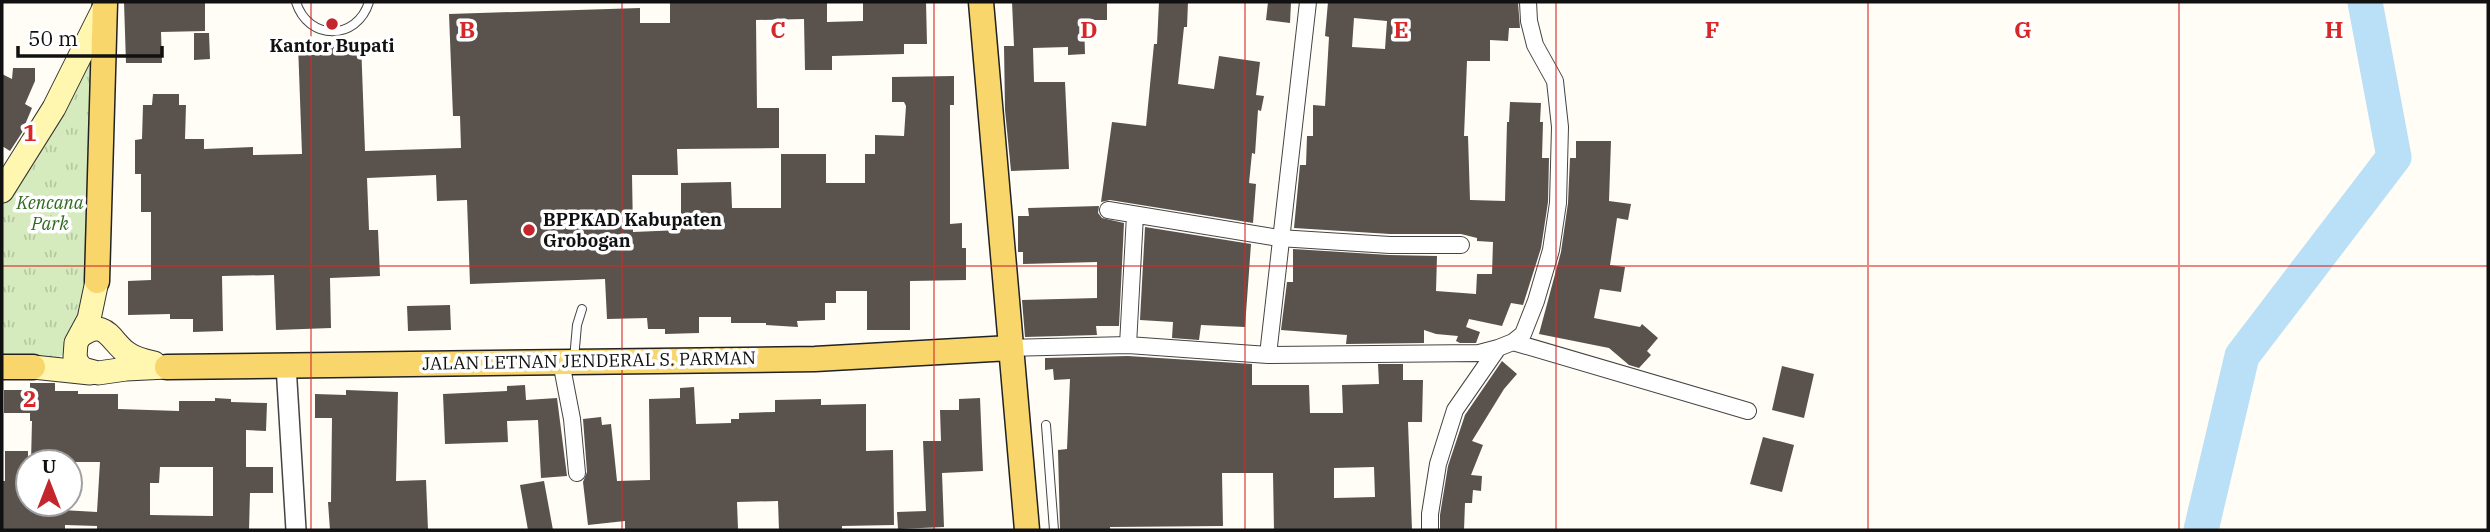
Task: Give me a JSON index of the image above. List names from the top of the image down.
{
  "streets": {
    "main road": ["JALAN LETNAN JENDERAL S. PARMAN"]
  },
  "parks": ["Kencana Park"],
  "places": ["Kantor Bupati", "BPPKAD Kabupaten Grobogan"],
  "scale_bar": "50 m",
  "north": "top",
  "grid": {
    "columns": [
      "B",
      "C",
      "D",
      "E",
      "F",
      "G",
      "H"
    ],
    "rows": ["1", "2"]
  }
}
